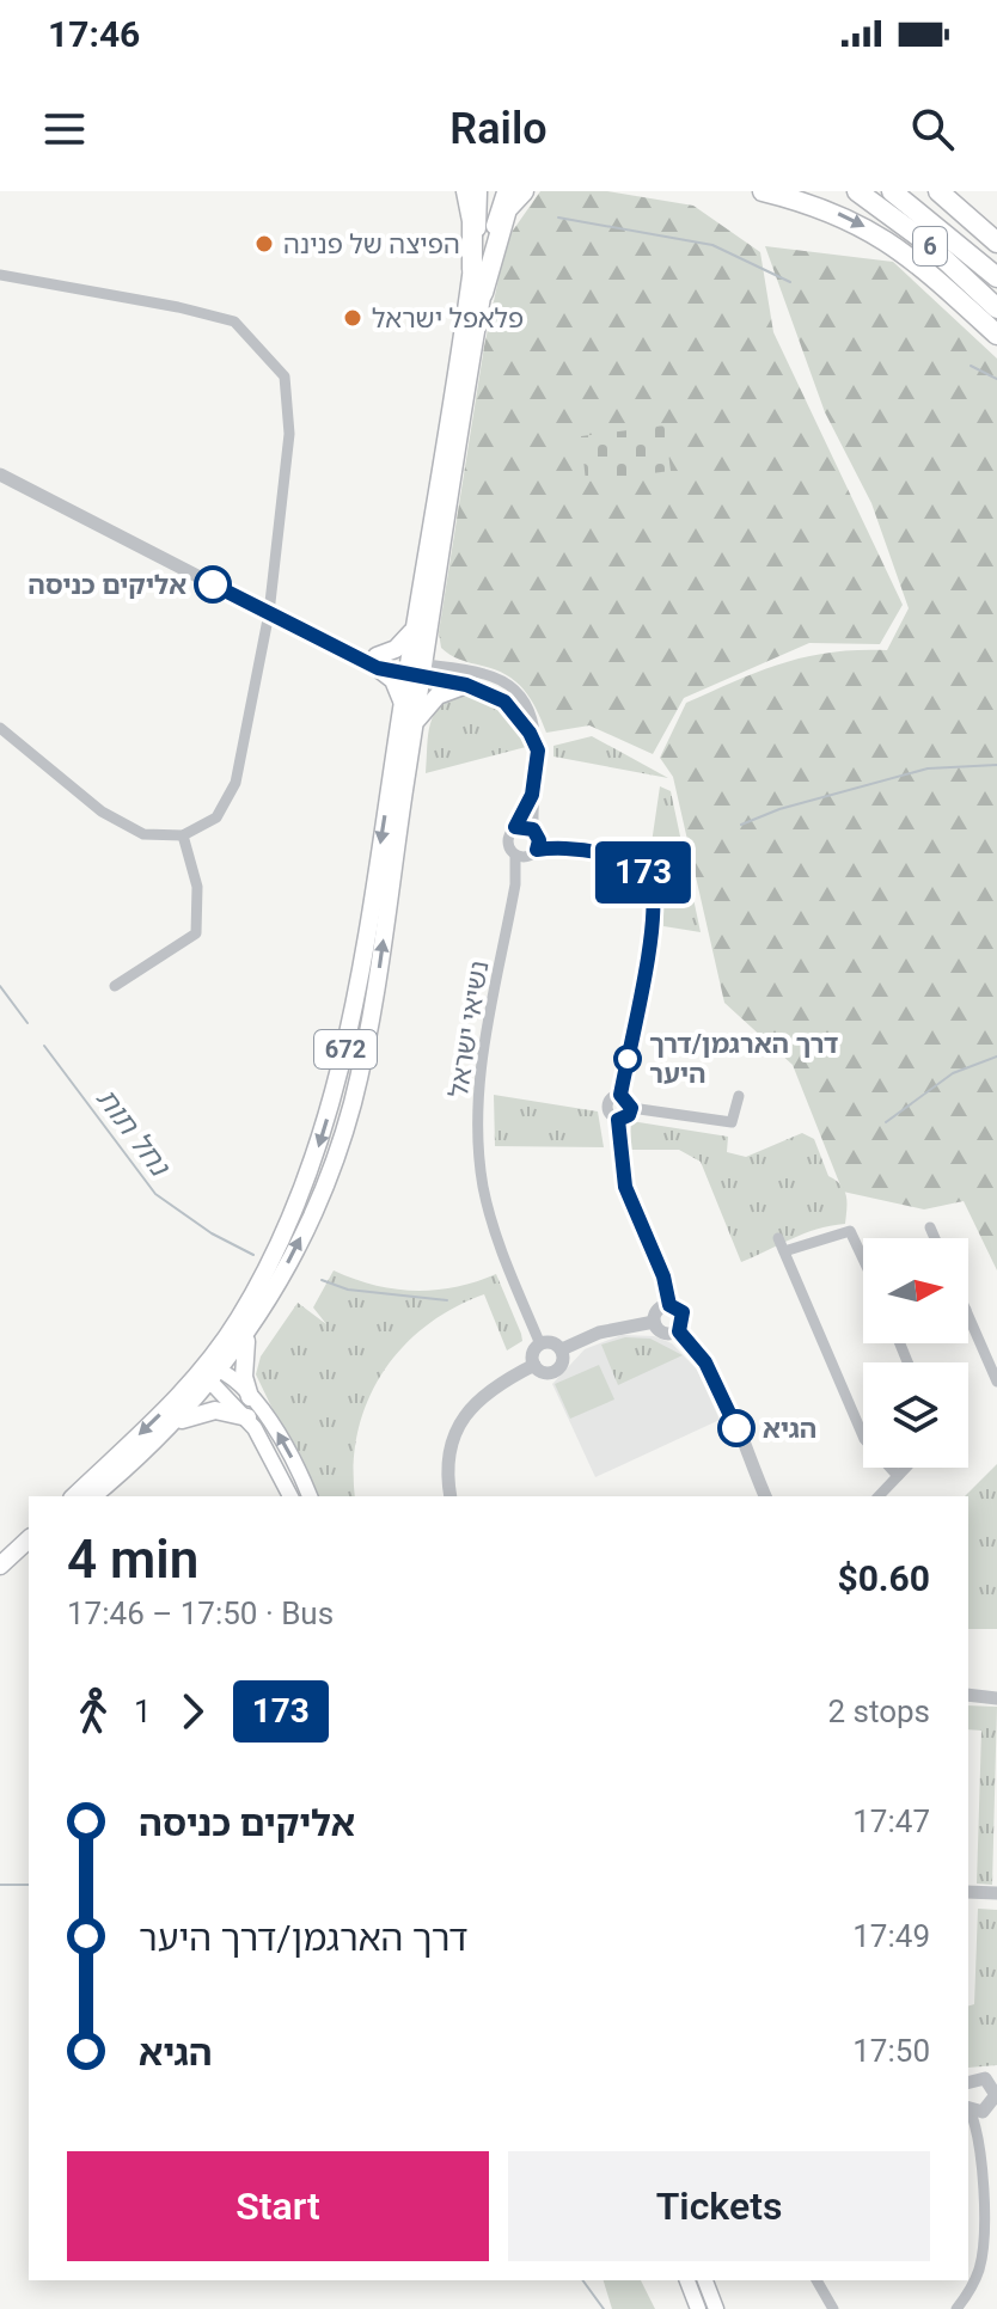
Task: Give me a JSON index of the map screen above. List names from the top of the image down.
{
  "streets": {
    "highway": ["6"],
    "main road": ["672"],
    "street": ["נשיאי ישראל"]
  },
  "crossings": [
    ["נשיאי ישראל", "672"]
  ],
  "water": ["נחל תות"],
  "places": [
    "הפיצה של פנינה",
    "פלאפל ישראל",
    "אליקים כניסה",
    "דרך הארגמן/דרך היער",
    "הגיא"
  ],
  "lines": ["bus line 173"],
  "north": "right",
  "page": {
    "status": "17:46",
    "header": "Railo",
    "on_map": "173",
    "heading": ["4 min", "17:46 – 17:50 · Bus", "$0.60"],
    "legs": ["1", "173", "2 stops"],
    "list": [
      {
        "name": "אליקים כניסה",
        "value": "17:47"
      },
      {
        "name": "דרך הארגמן/דרך היער",
        "value": "17:49"
      },
      {
        "name": "הגיא",
        "value": "17:50"
      }
    ],
    "buttons": ["Start", "Tickets"]
  }
}
